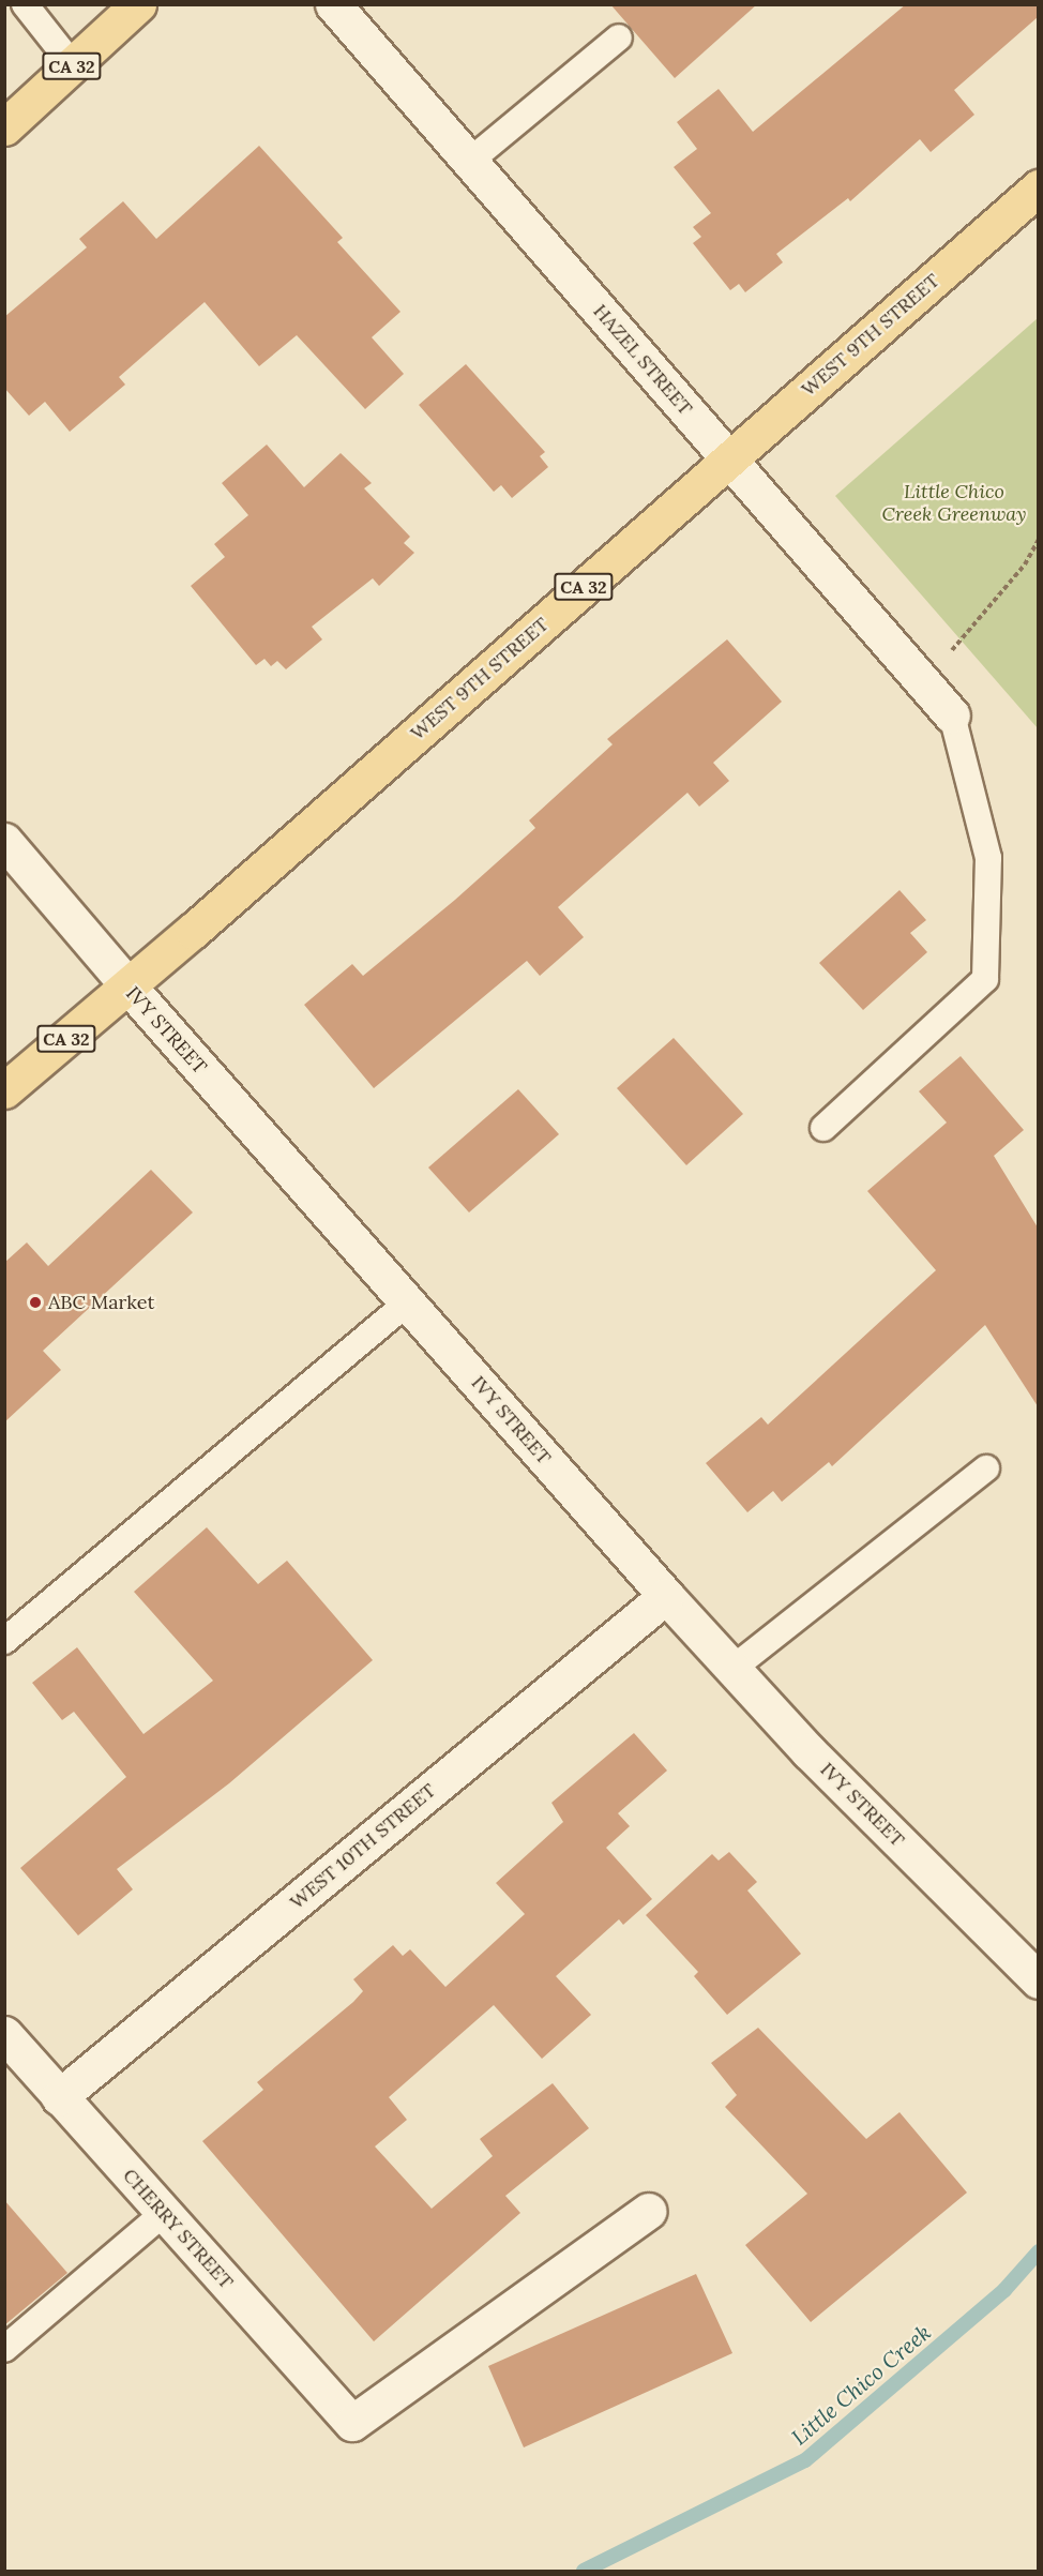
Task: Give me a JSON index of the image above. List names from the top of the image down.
{
  "streets": {
    "main road": ["CA 32", "WEST 9TH STREET"],
    "street": [
      "HAZEL STREET",
      "IVY STREET",
      "WEST 10TH STREET",
      "CHERRY STREET"
    ]
  },
  "crossings": [
    ["WEST 9TH STREET", "HAZEL STREET"],
    ["WEST 9TH STREET", "IVY STREET"],
    ["IVY STREET", "WEST 10TH STREET"],
    ["WEST 10TH STREET", "CHERRY STREET"]
  ],
  "water": ["Little Chico Creek"],
  "parks": ["Little Chico Creek Greenway"],
  "places": ["ABC Market"]
}
